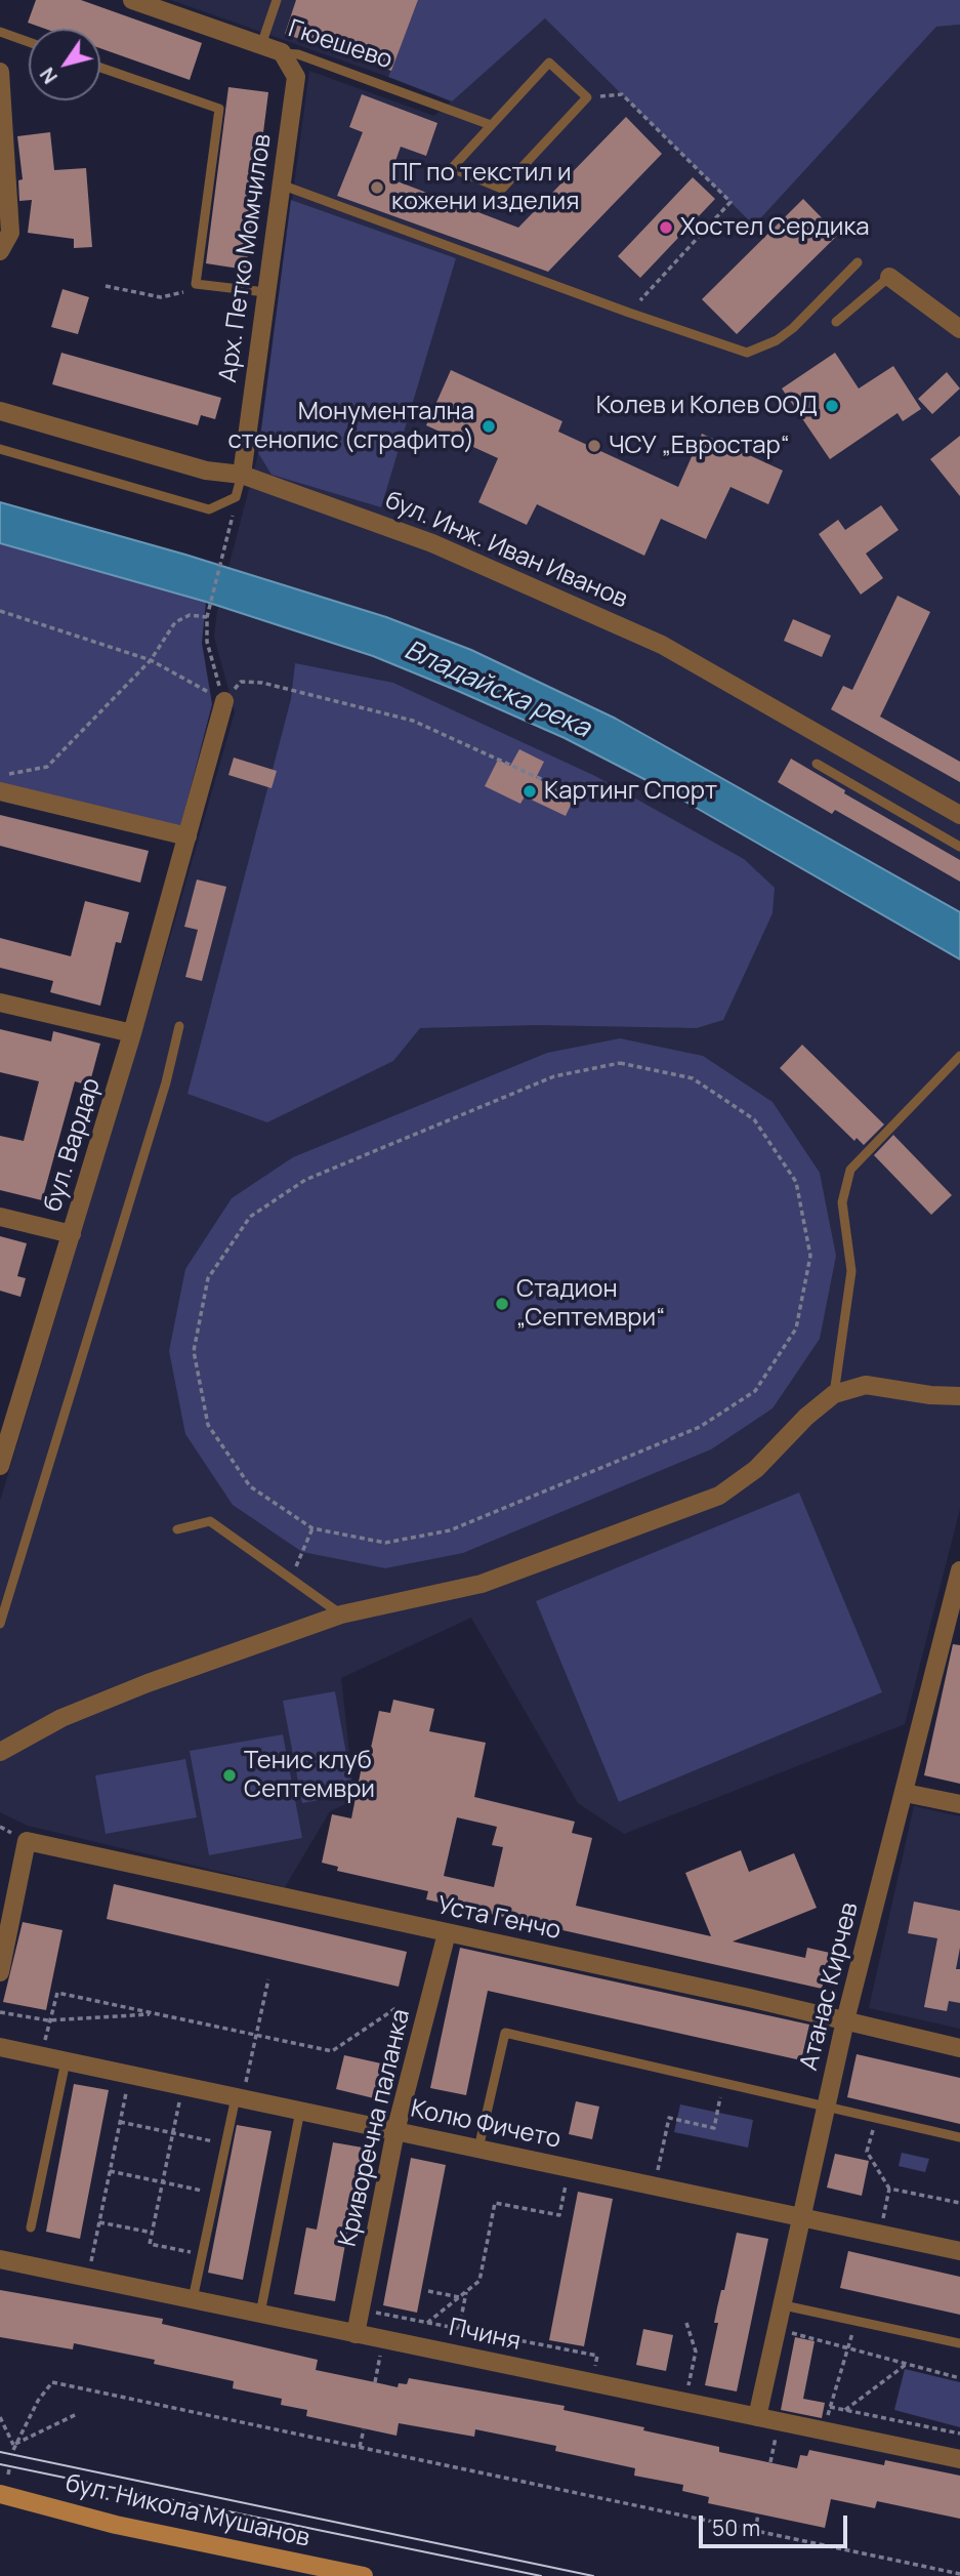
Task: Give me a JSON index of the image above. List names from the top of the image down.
{
  "streets": {
    "main road": ["бул. Никола Мушанов"],
    "street": [
      "Гюешево",
      "Арх. Петко Момчилов",
      "бул. Инж. Иван Иванов",
      "бул. Вардар",
      "Уста Генчо",
      "Атанас Кирчев",
      "Колю Фичето",
      "Криворечна паланка",
      "Пчиня"
    ]
  },
  "crossings": [
    ["Гюешево", "Арх. Петко Момчилов"],
    ["Арх. Петко Момчилов", "бул. Инж. Иван Иванов"],
    ["Уста Генчо", "Атанас Кирчев"],
    ["Уста Генчо", "Криворечна паланка"],
    ["Атанас Кирчев", "Колю Фичето"],
    ["Атанас Кирчев", "Пчиня"],
    ["Колю Фичето", "Криворечна паланка"],
    ["Криворечна паланка", "Пчиня"]
  ],
  "water": ["Владайска река"],
  "places": [
    "ПГ по текстил и кожени изделия",
    "Хостел Сердика",
    "Колев и Колев ООД",
    "Монументална стенопис (сграфито)",
    "ЧСУ „Евростар“",
    "Картинг Спорт",
    "Стадион „Септември“",
    "Тенис клуб Септември"
  ],
  "scale_bar": "50 m",
  "north": "bottom left"
}
